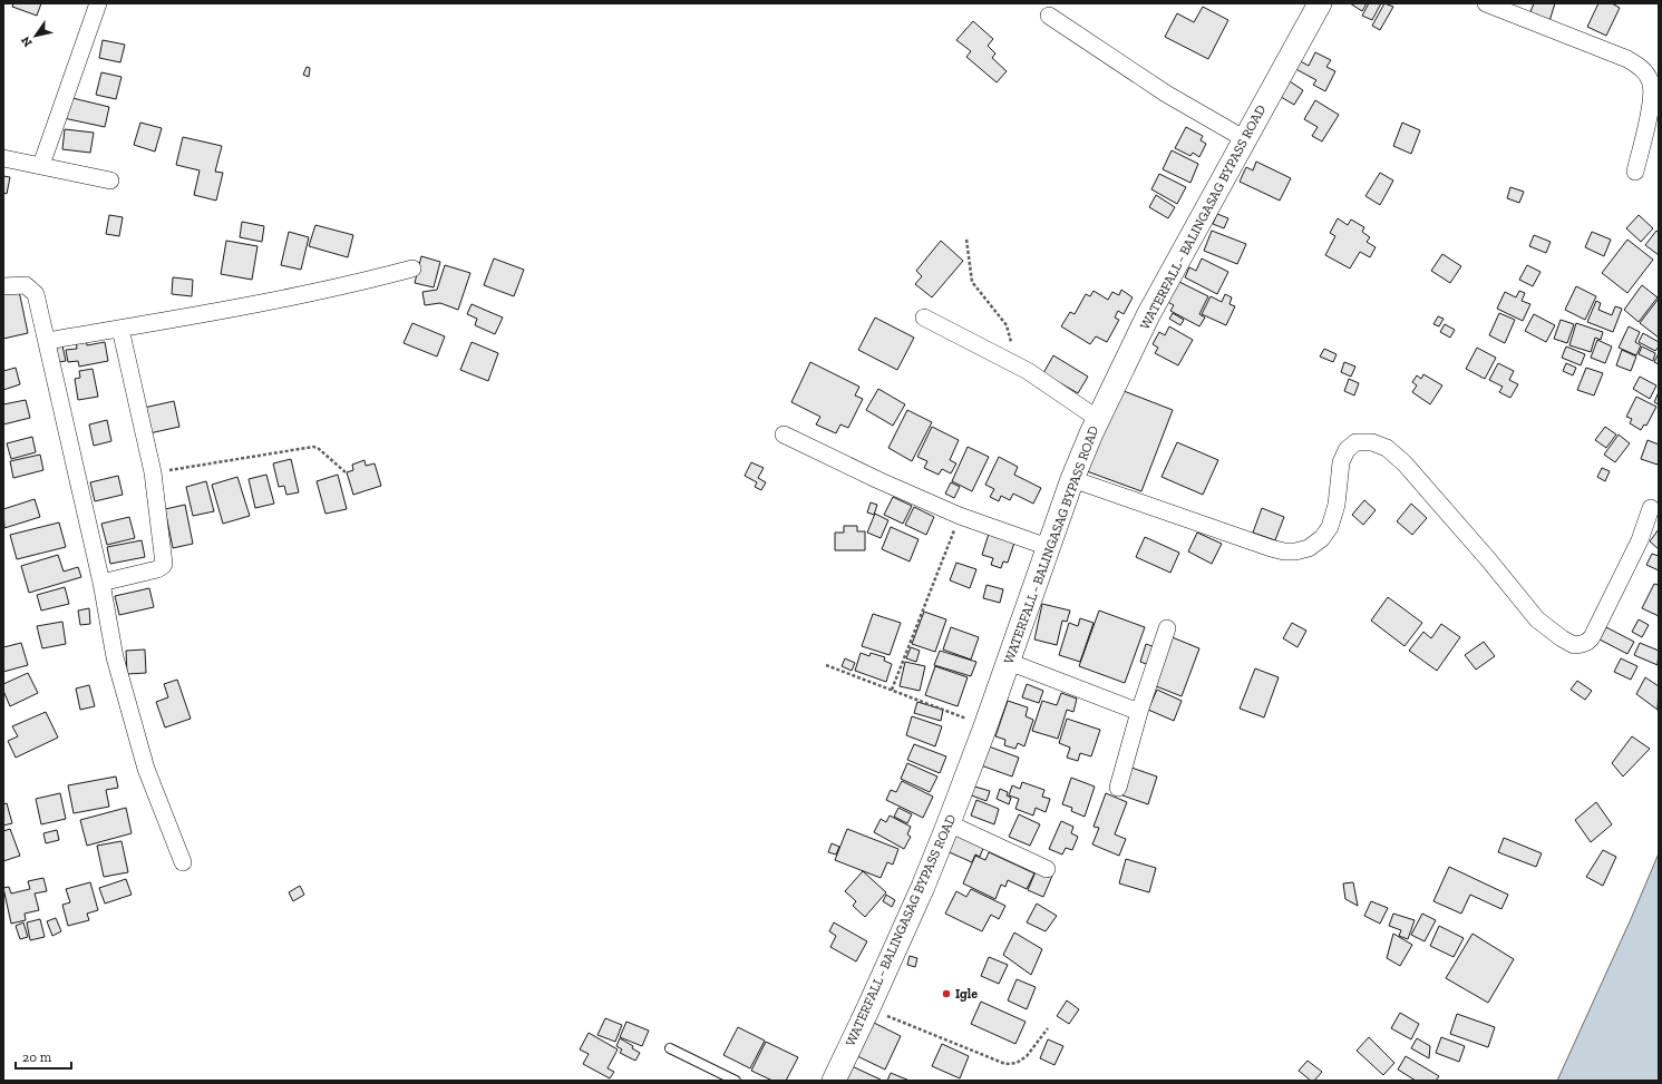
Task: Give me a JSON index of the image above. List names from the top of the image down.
{
  "streets": {
    "main road": ["WATERFALL ‒ BALINGASAG BYPASS ROAD"]
  },
  "places": ["Igle"],
  "scale_bar": "20 m",
  "north": "bottom left"
}
